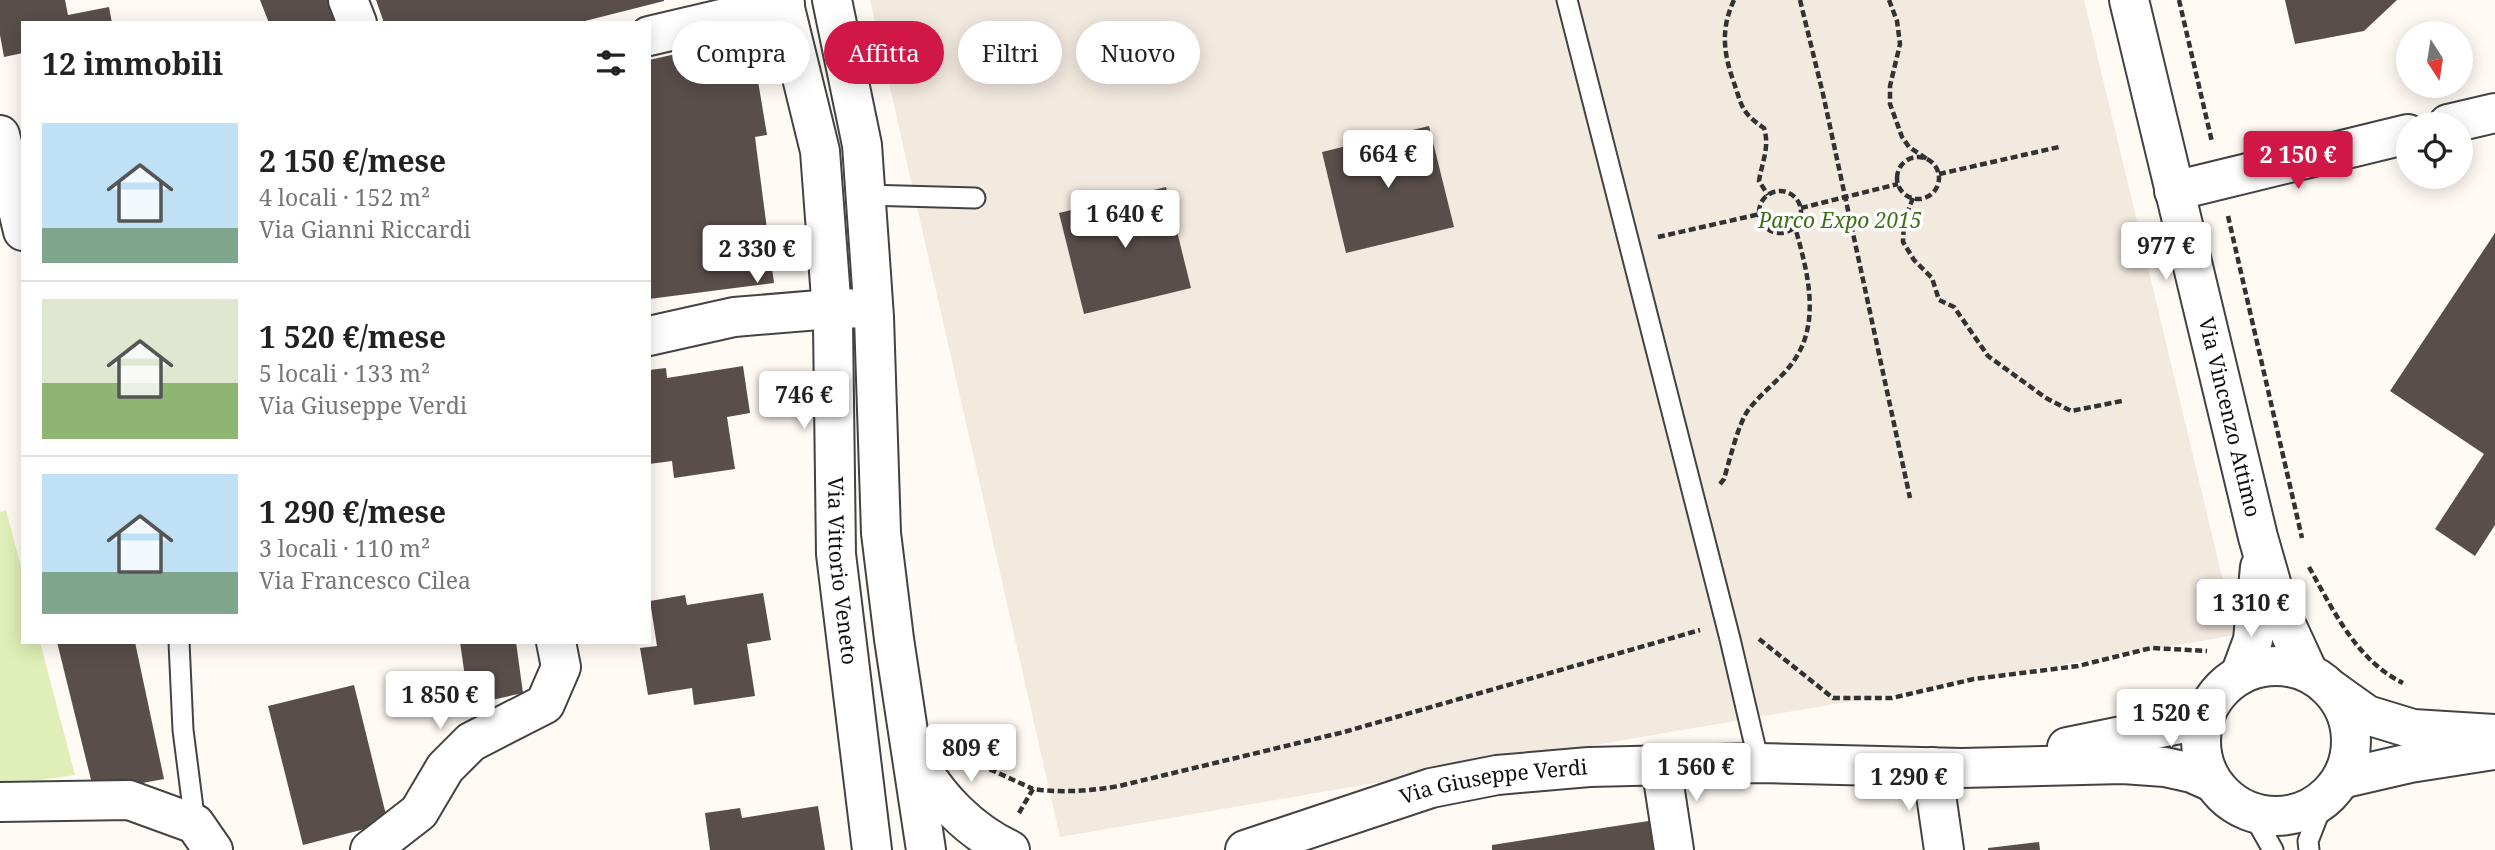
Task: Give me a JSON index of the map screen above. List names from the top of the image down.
{
  "streets": {
    "street": ["Via Vincenzo Attimo", "Via Vittorio Veneto", "Via Giuseppe Verdi"]
  },
  "crossings": [
    ["Via Vincenzo Attimo", "Via Giuseppe Verdi"]
  ],
  "parks": ["Parco Expo 2015"],
  "north": "bottom",
  "page": {
    "chip": [
      "Compra",
      "Affitta",
      "Filtri",
      "Nuovo"
    ],
    "heading": "12 immobili",
    "list": [
      {
        "name": "2 150 €/mese",
        "note": "4 locali · 152 m² · Via Gianni Riccardi"
      },
      {
        "name": "1 520 €/mese",
        "note": "5 locali · 133 m² · Via Giuseppe Verdi"
      },
      {
        "name": "1 290 €/mese",
        "note": "3 locali · 110 m² · Via Francesco Cilea"
      }
    ],
    "price": [
      "664 €",
      "2 150 €",
      "1 640 €",
      "977 €",
      "2 330 €",
      "746 €",
      "1 310 €",
      "1 850 €",
      "1 520 €",
      "809 €",
      "1 560 €",
      "1 290 €"
    ]
  }
}
